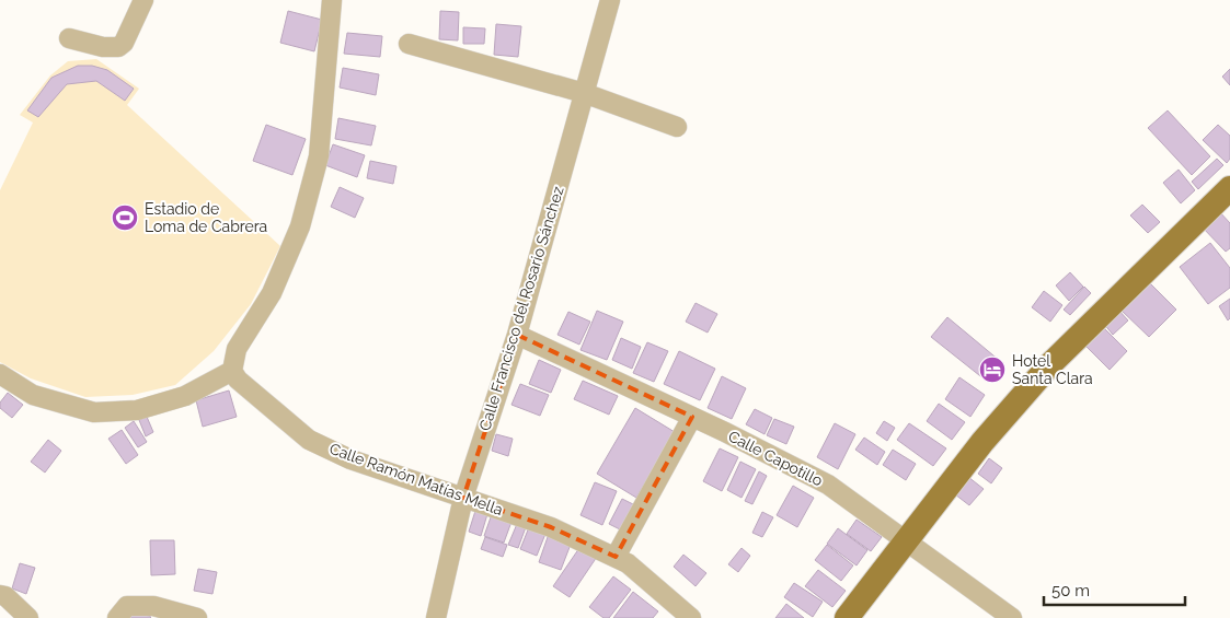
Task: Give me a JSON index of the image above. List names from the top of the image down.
{
  "streets": {
    "street": ["Calle Francisco del Rosario Sánchez", "Calle Capotillo", "Calle Ramón Matías Mella"]
  },
  "crossings": [
    ["Calle Francisco del Rosario Sánchez", "Calle Capotillo"],
    ["Calle Francisco del Rosario Sánchez", "Calle Ramón Matías Mella"]
  ],
  "places": {
    "sports": ["Estadio de Loma de Cabrera"],
    "hotel": ["Hotel Santa Clara"]
  },
  "scale_bar": "50 m"
}
